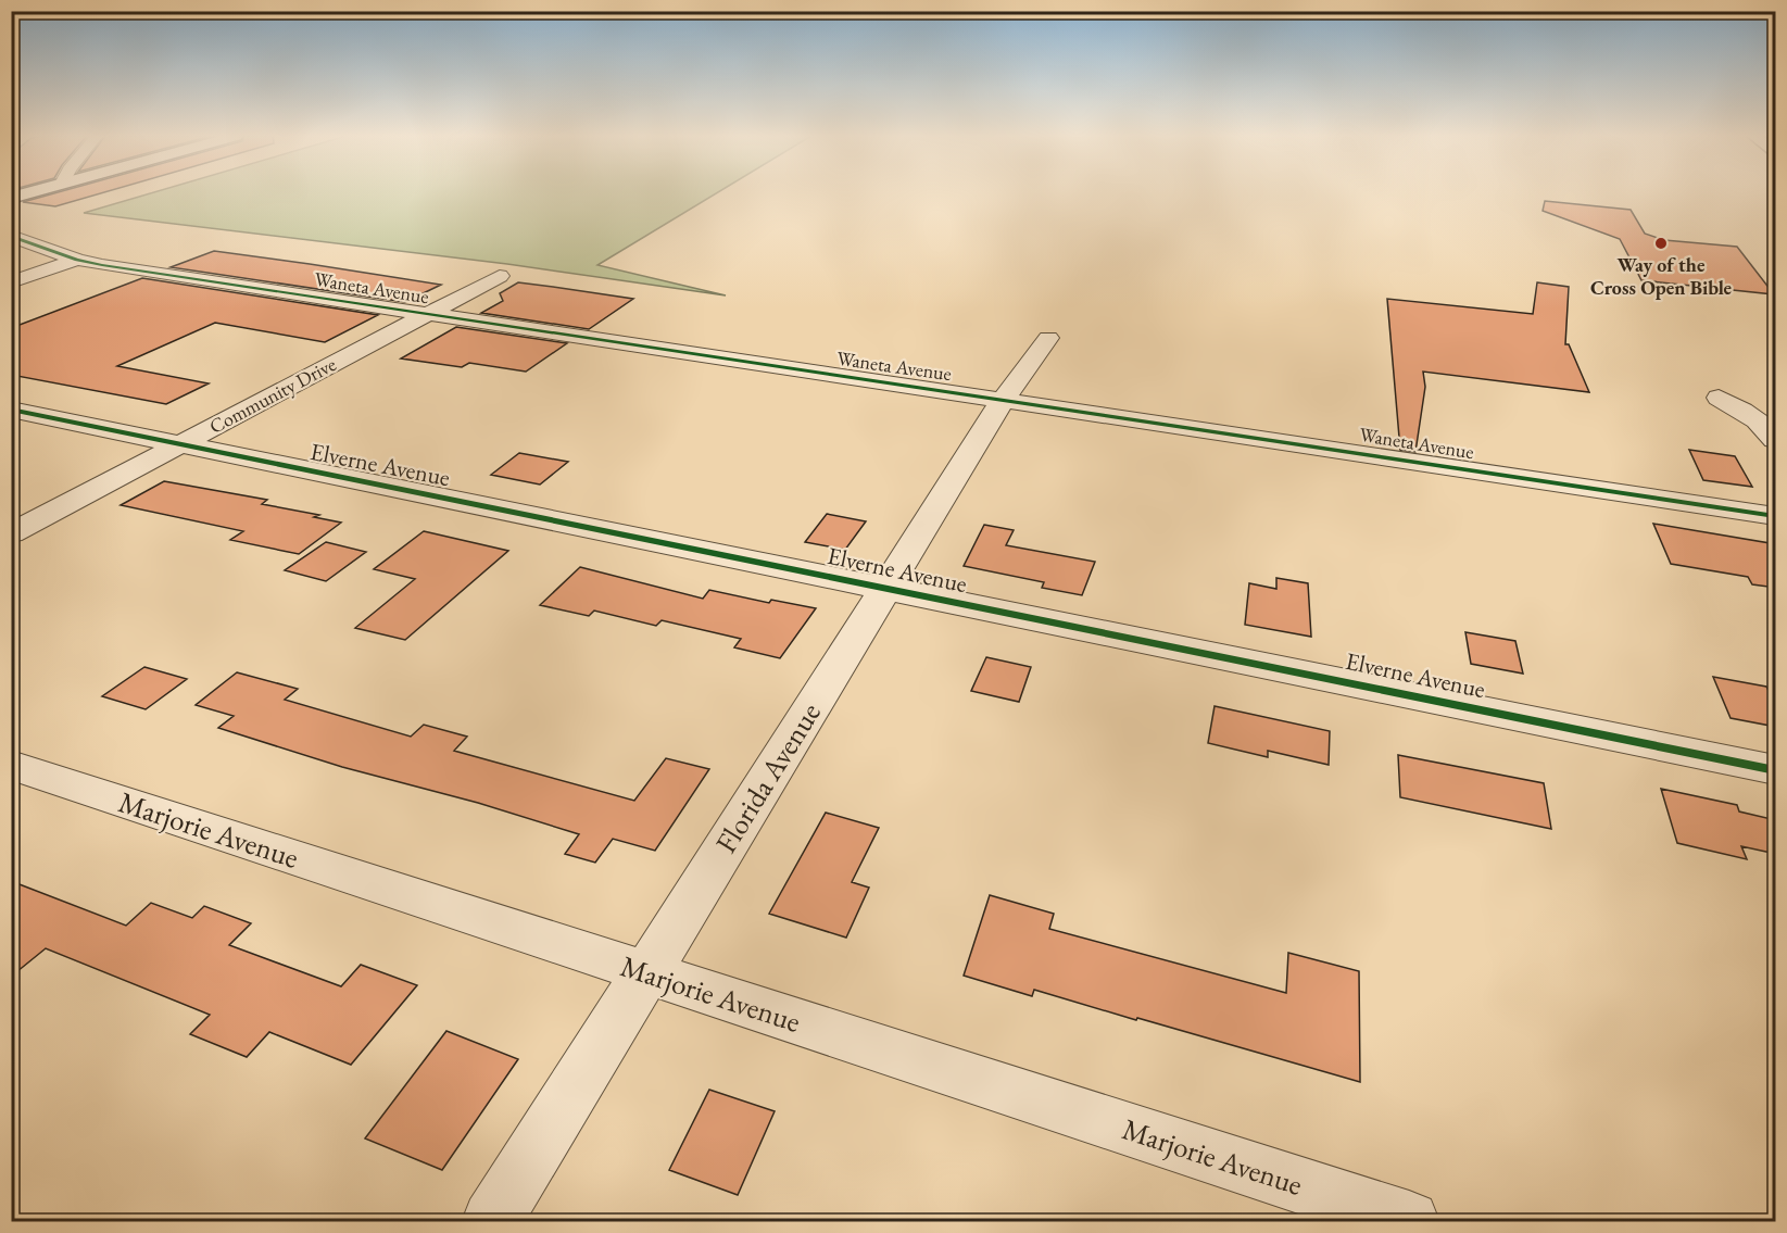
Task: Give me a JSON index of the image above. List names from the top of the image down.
{
  "streets": {
    "street": [
      "Waneta Avenue",
      "Community Drive",
      "Elverne Avenue",
      "Florida Avenue",
      "Marjorie Avenue"
    ]
  },
  "crossings": [
    ["Waneta Avenue", "Community Drive"],
    ["Waneta Avenue", "Florida Avenue"],
    ["Community Drive", "Elverne Avenue"],
    ["Elverne Avenue", "Florida Avenue"],
    ["Florida Avenue", "Marjorie Avenue"]
  ],
  "places": ["Way of the Cross Open Bible"]
}
